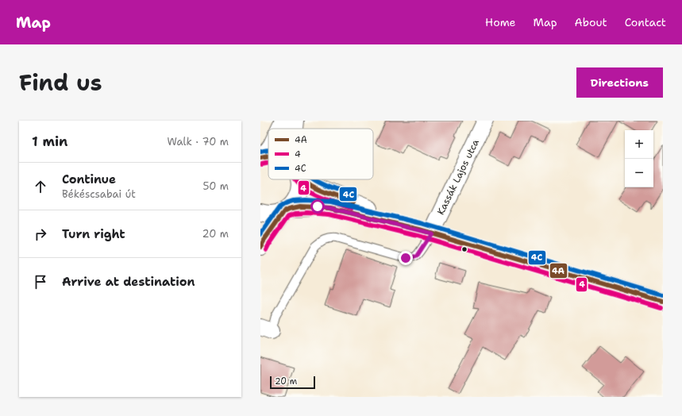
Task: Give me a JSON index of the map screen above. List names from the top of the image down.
{
  "streets": {
    "street": ["Kassák Lajos utca"]
  },
  "lines": ["transit line 4C", "transit line 4A", "transit line 4"],
  "legend": ["4A", "4", "4C"],
  "scale_bar": "20 m",
  "page": {
    "header": "Map",
    "nav": [
      "Home",
      "Map",
      "About",
      "Contact"
    ],
    "title": "Find us",
    "buttons": "Directions",
    "heading": ["1 min", "Walk · 70 m"],
    "map_buttons": ["+", "−"],
    "list": [
      ["Continue", "Békéscsabai út", "50 m"],
      ["Turn right", "20 m"],
      "Arrive at destination"
    ],
    "scale": "20 m"
  }
}
